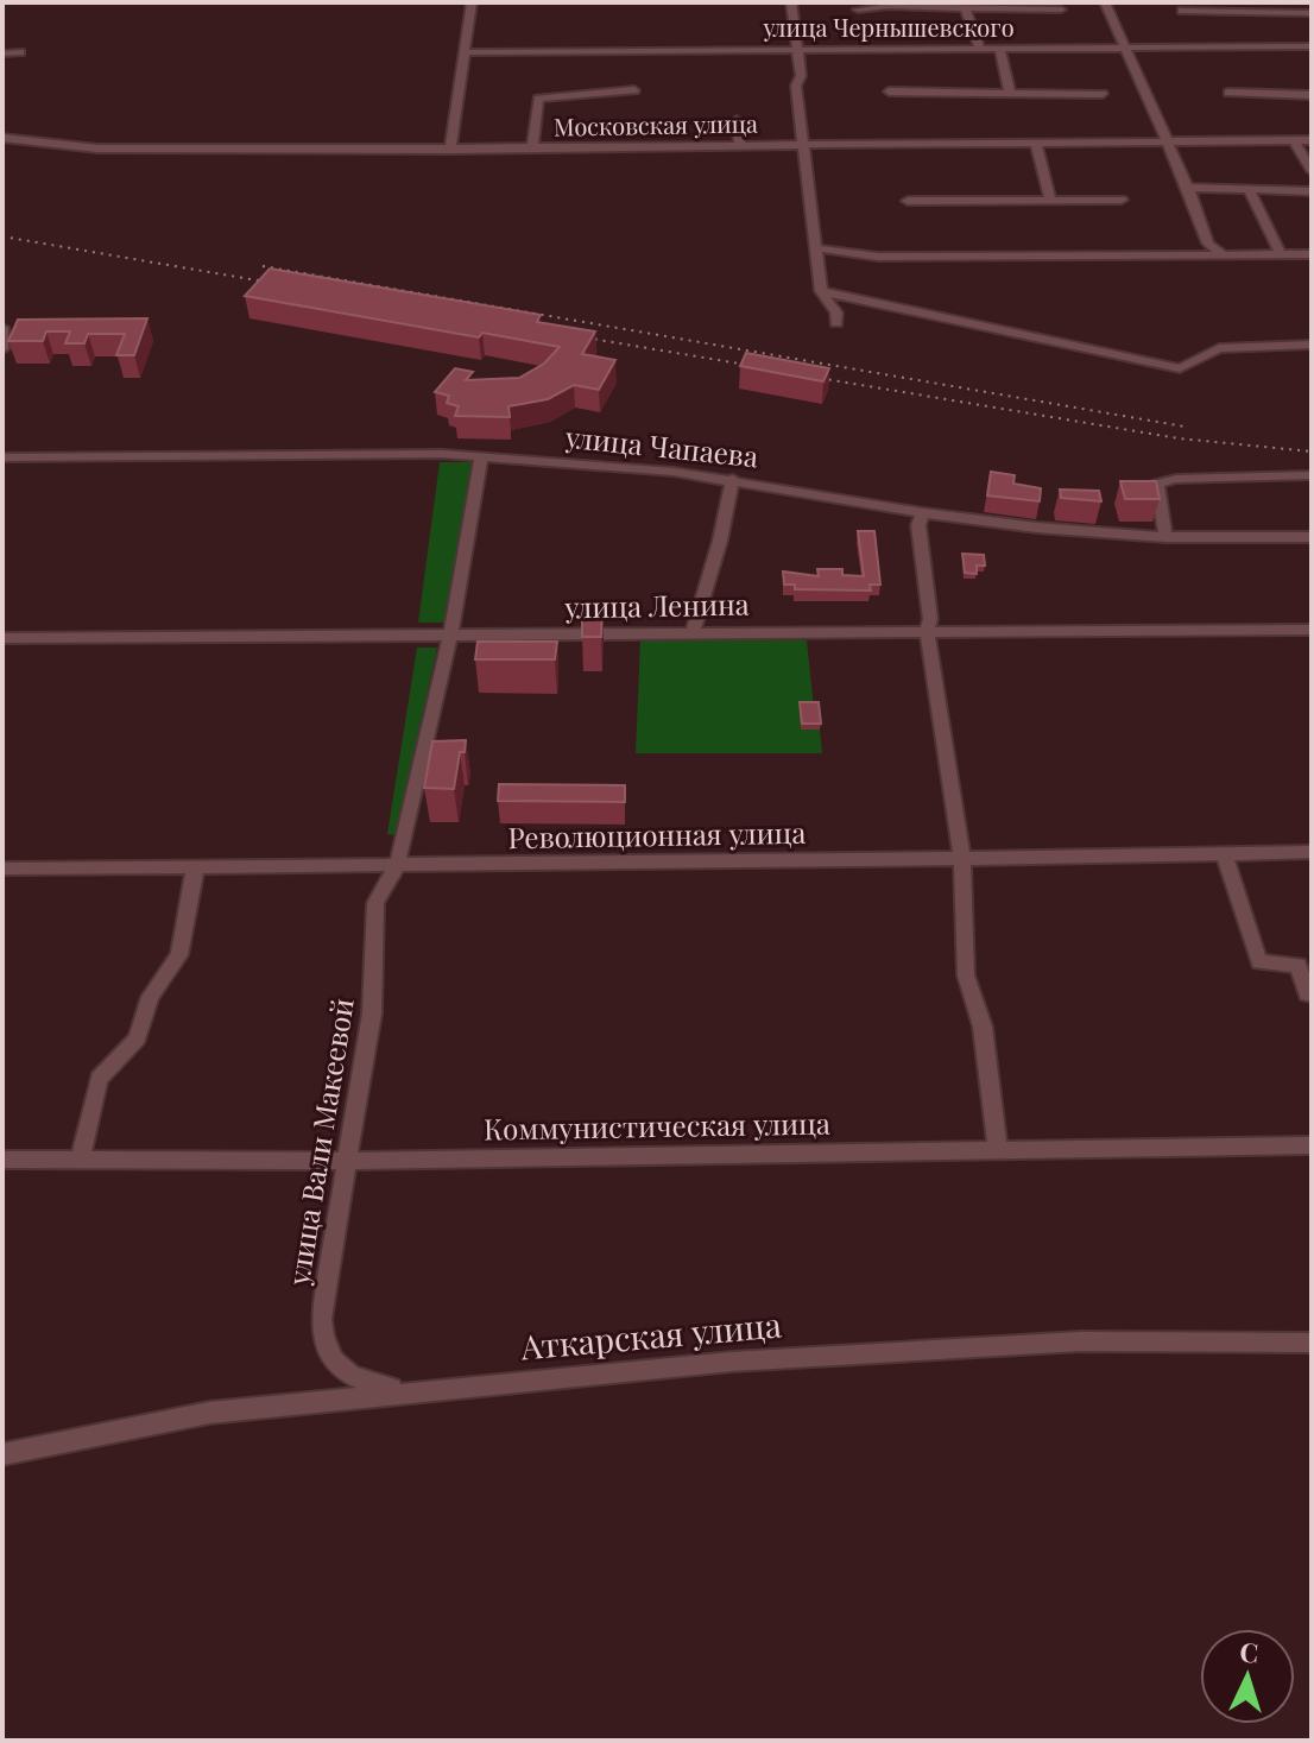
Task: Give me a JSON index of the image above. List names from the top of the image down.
{
  "streets": {
    "street": [
      "улица Чернышевского",
      "Московская улица",
      "улица Чапаева",
      "улица Ленина",
      "Революционная улица",
      "Коммунистическая улица",
      "улица Вали Макеевой",
      "Аткарская улица"
    ]
  },
  "crossings": [
    ["улица Чапаева", "улица Вали Макеевой"],
    ["улица Ленина", "улица Вали Макеевой"],
    ["Революционная улица", "улица Вали Макеевой"],
    ["Коммунистическая улица", "улица Вали Макеевой"],
    ["улица Вали Макеевой", "Аткарская улица"]
  ],
  "north": "top"
}
